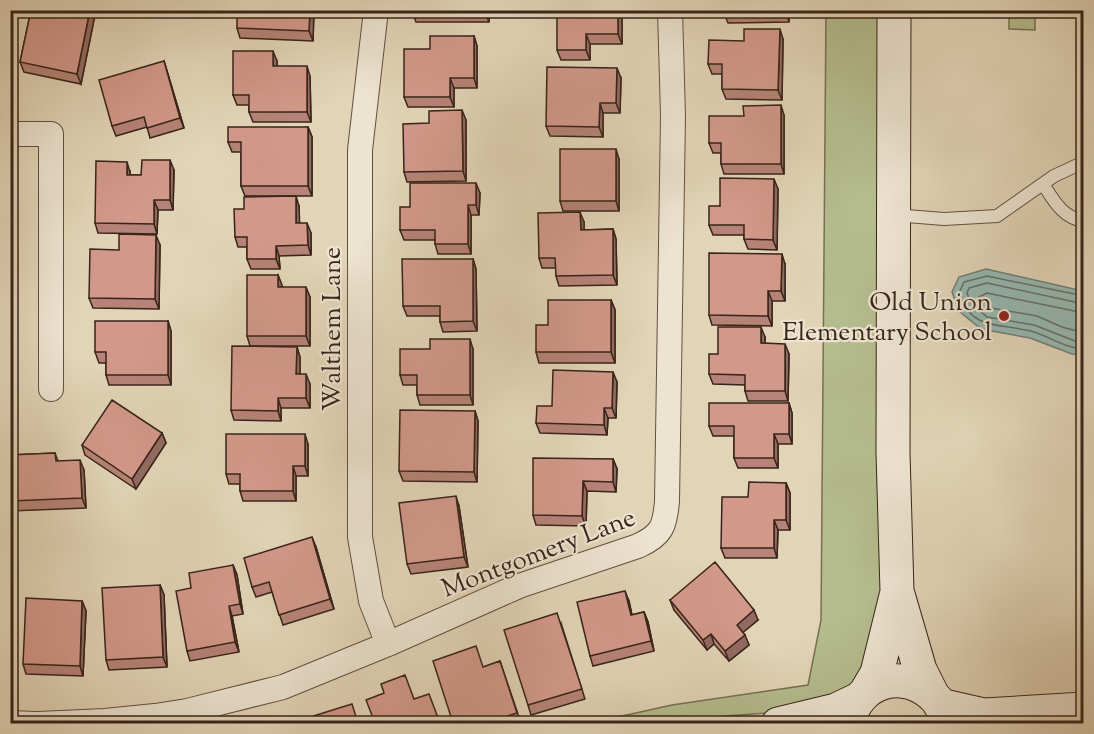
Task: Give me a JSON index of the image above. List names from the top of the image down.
{
  "streets": {
    "street": ["Walthem Lane", "Montgomery Lane"]
  },
  "crossings": [
    ["Walthem Lane", "Montgomery Lane"]
  ],
  "places": ["Old Union Elementary School"]
}
